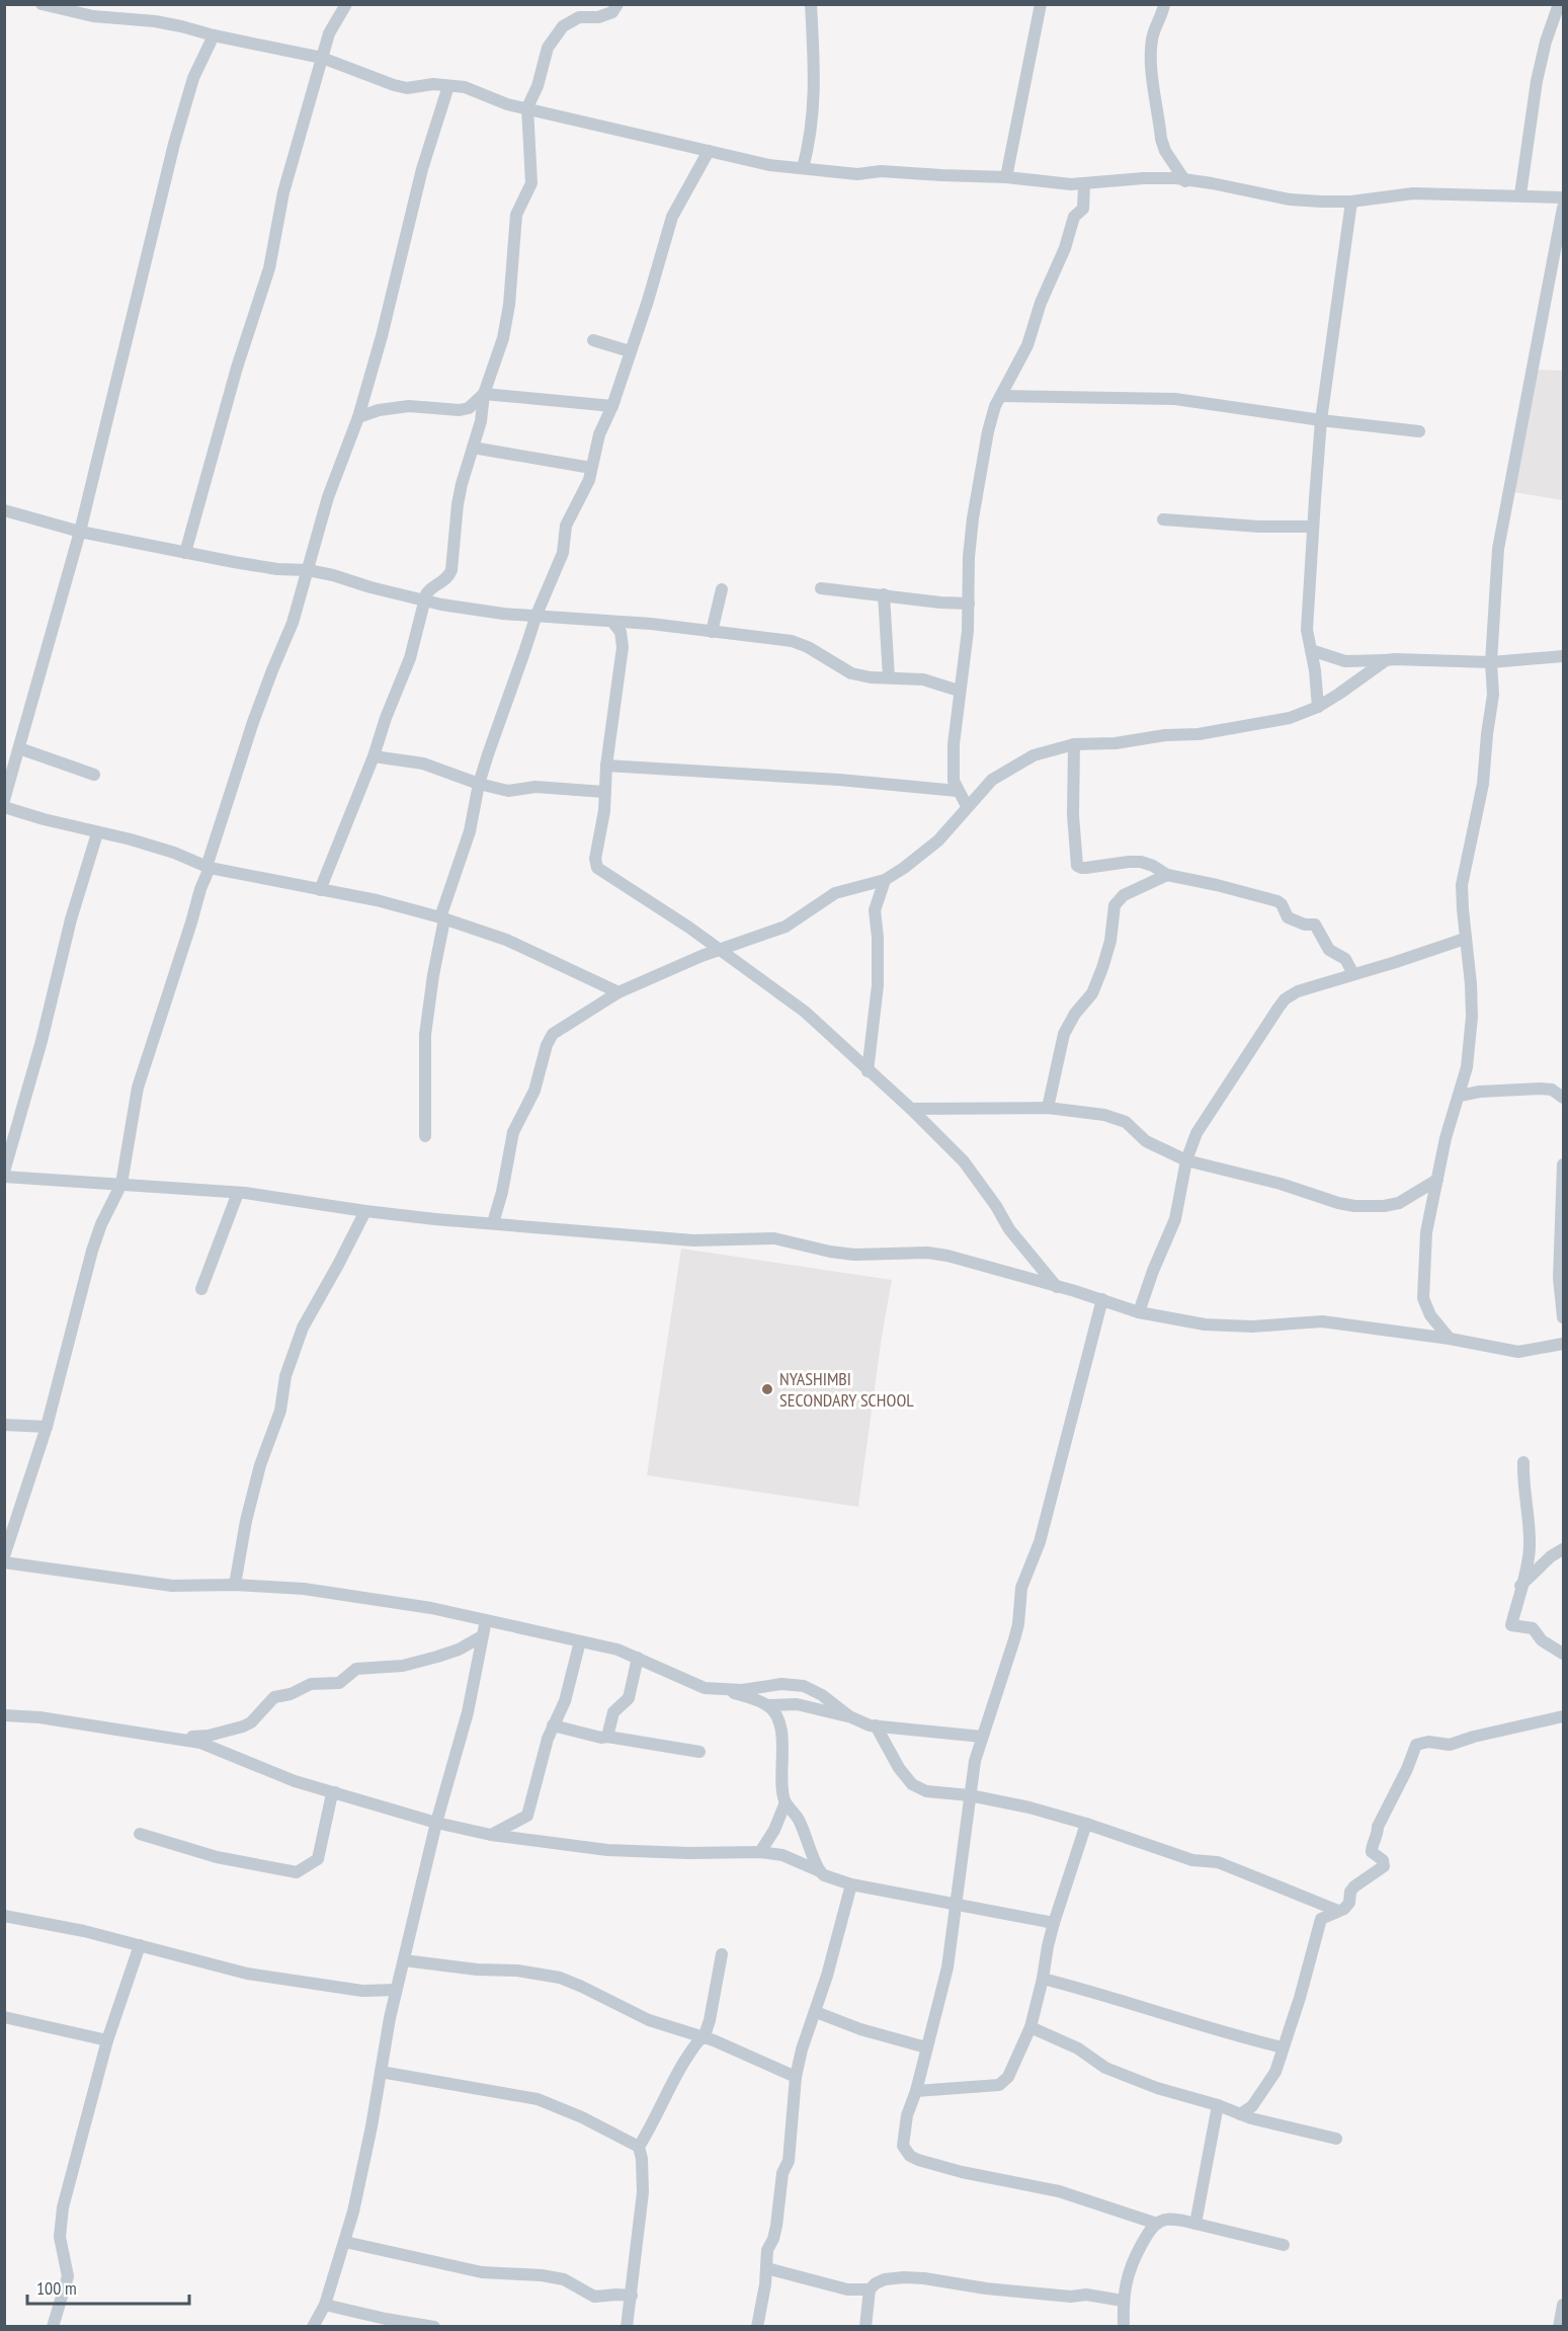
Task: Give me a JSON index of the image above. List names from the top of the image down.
{
  "places": ["NYASHIMBI SECONDARY SCHOOL"],
  "scale_bar": "100 m"
}
